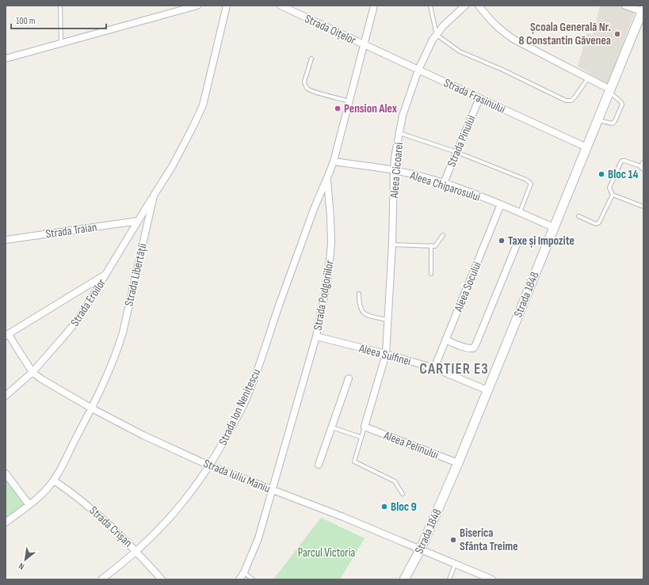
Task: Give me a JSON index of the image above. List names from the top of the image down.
{
  "streets": {
    "main road": ["Strada 1848"],
    "street": [
      "Strada Oițelor",
      "Strada Frasinului",
      "Strada Pinului",
      "Aleea Cicoarei",
      "Aleea Chiparosului",
      "Strada Traian",
      "Strada Libertății",
      "Aleea Socului",
      "Strada Podgoriilor",
      "Strada Eroilor",
      "Aleea Sulfinei",
      "Strada Ion Nenițescu",
      "Aleea Pelinului",
      "Strada Iuliu Maniu",
      "Strada Crișan"
    ]
  },
  "crossings": [
    ["Strada Oițelor", "Strada Frasinului"],
    ["Strada Oițelor", "Strada Podgoriilor"],
    ["Strada Frasinului", "Strada Pinului"],
    ["Strada Frasinului", "Aleea Cicoarei"],
    ["Strada Frasinului", "Strada 1848"],
    ["Strada Frasinului", "Strada Podgoriilor"],
    ["Strada Pinului", "Aleea Chiparosului"],
    ["Aleea Cicoarei", "Aleea Chiparosului"],
    ["Aleea Cicoarei", "Aleea Sulfinei"],
    ["Aleea Chiparosului", "Aleea Socului"],
    ["Aleea Chiparosului", "Strada 1848"],
    ["Aleea Chiparosului", "Strada Podgoriilor"],
    ["Strada Traian", "Strada Eroilor"],
    ["Strada Libertății", "Strada Eroilor"],
    ["Strada Libertății", "Strada Iuliu Maniu"],
    ["Strada Libertății", "Strada Crișan"],
    ["Aleea Socului", "Aleea Sulfinei"],
    ["Strada 1848", "Aleea Sulfinei"],
    ["Strada 1848", "Aleea Pelinului"],
    ["Strada 1848", "Strada Iuliu Maniu"],
    ["Strada Podgoriilor", "Aleea Sulfinei"],
    ["Strada Podgoriilor", "Strada Ion Nenițescu"],
    ["Strada Podgoriilor", "Strada Iuliu Maniu"],
    ["Strada Eroilor", "Strada Iuliu Maniu"],
    ["Strada Ion Nenițescu", "Strada Iuliu Maniu"],
    ["Strada Ion Nenițescu", "Strada Crișan"]
  ],
  "districts": ["CARTIER E3"],
  "parks": ["Parcul Victoria"],
  "places": [
    "Școala Generală Nr. 8 Constantin Găvenea",
    "Pension Alex",
    "Bloc 14",
    "Taxe și Impozite",
    "Bloc 9",
    "Biserica Sfânta Treime"
  ],
  "scale_bar": "100 m",
  "north": "bottom left"
}
